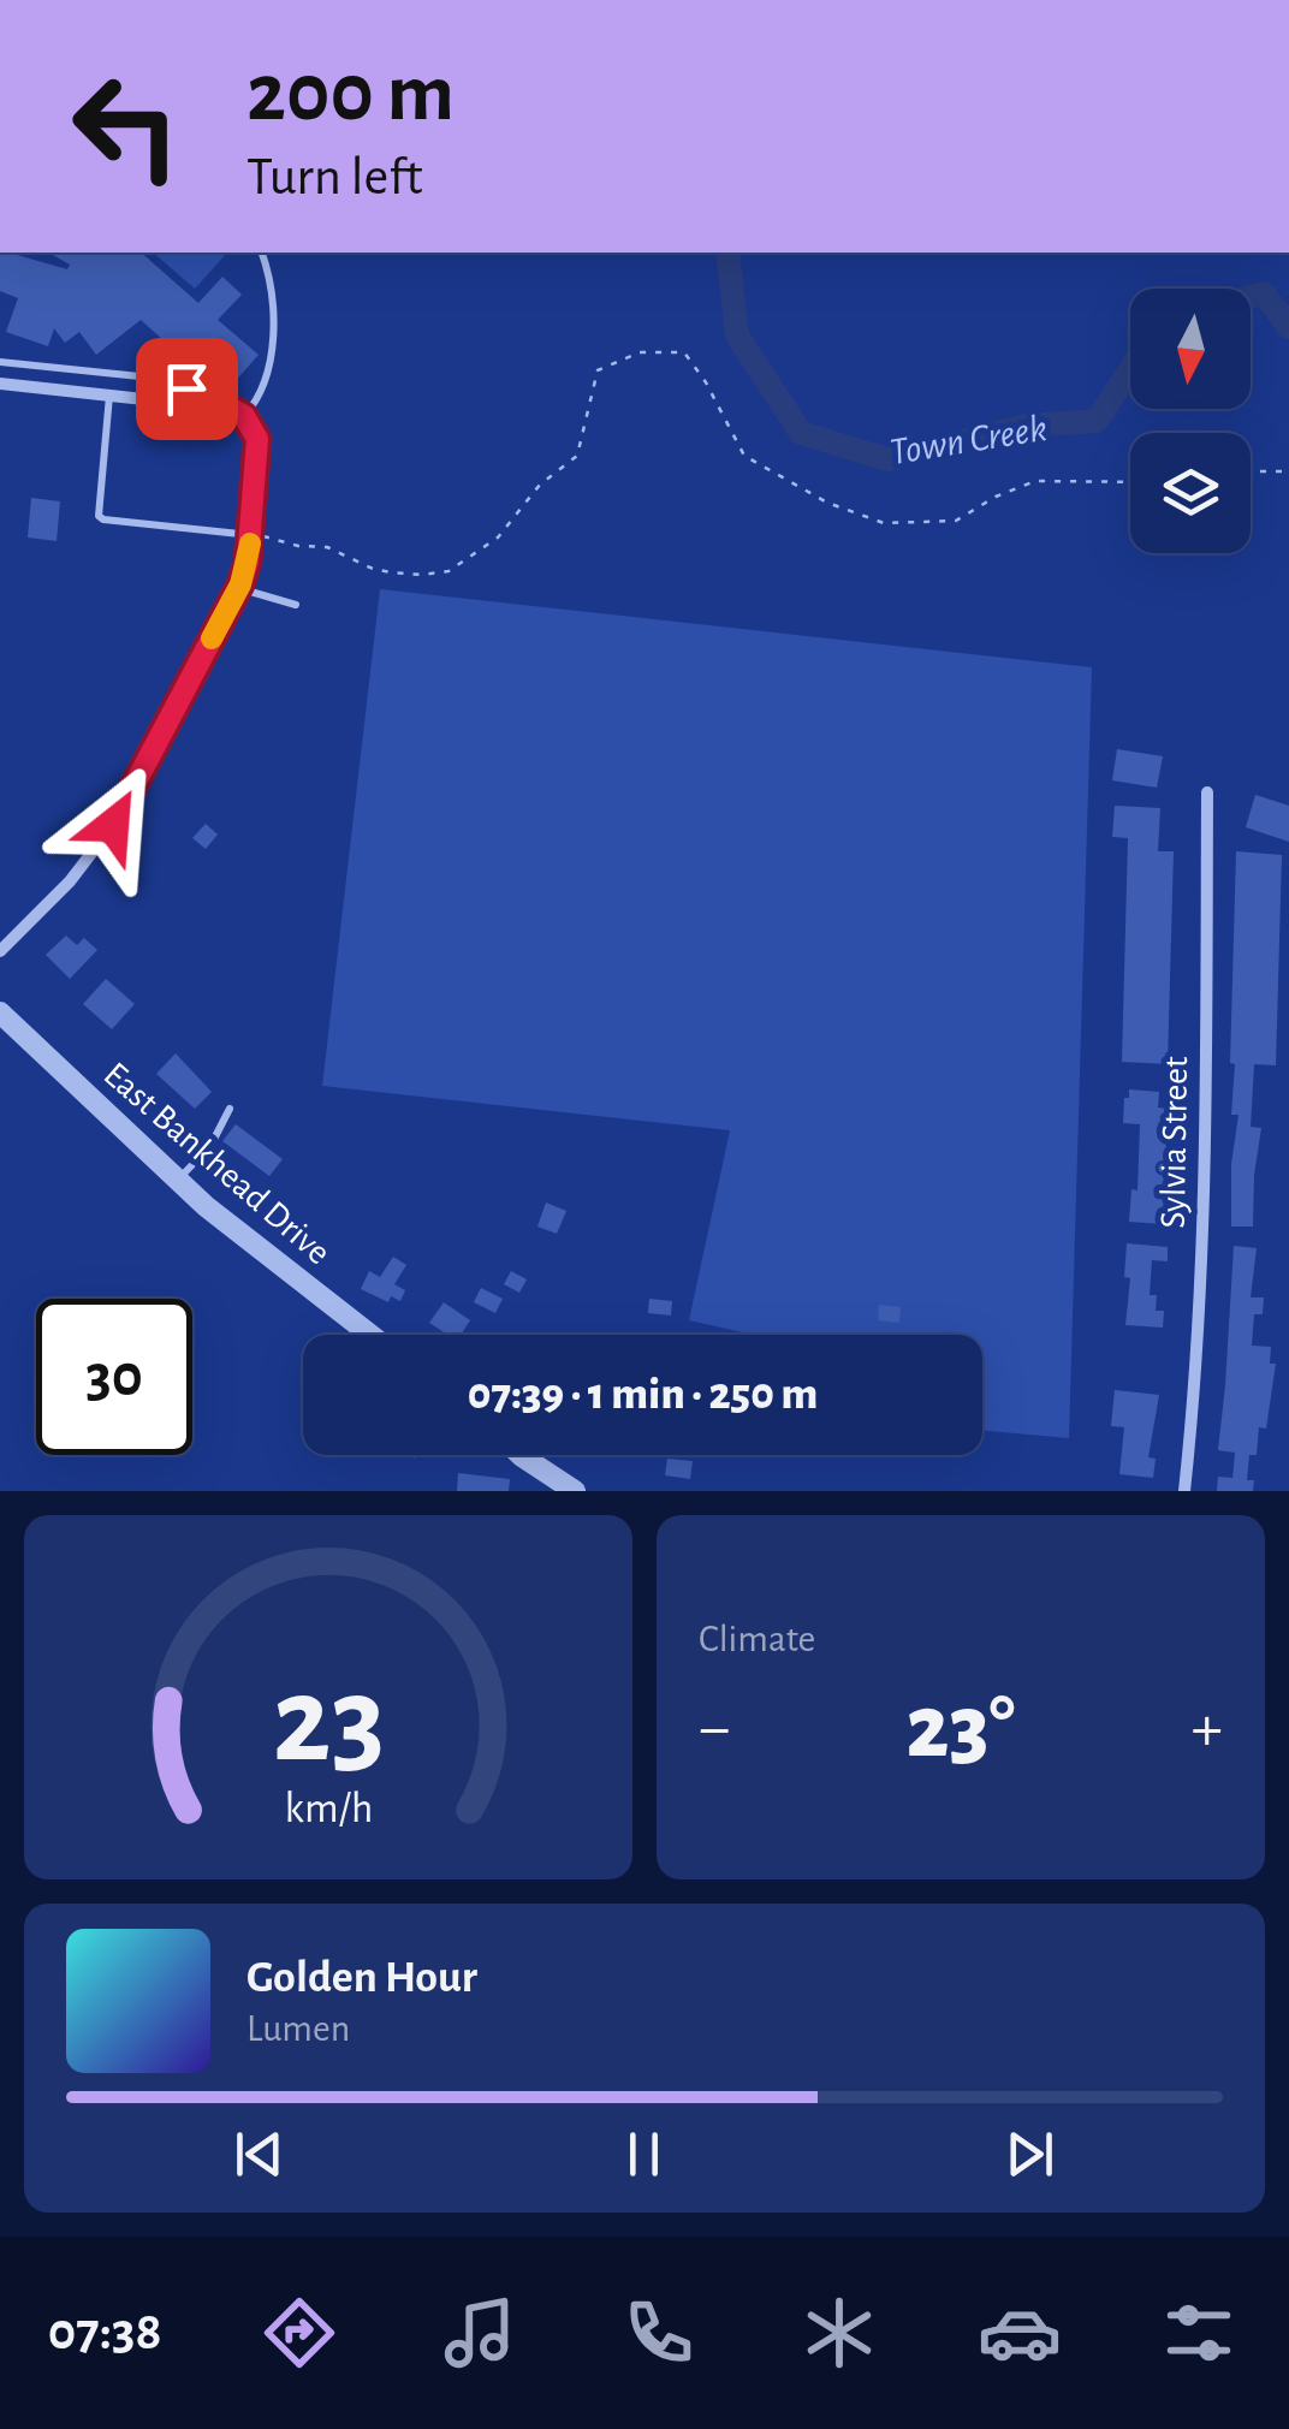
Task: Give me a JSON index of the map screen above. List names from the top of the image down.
{
  "streets": {
    "street": ["Sylvia Street", "East Bankhead Drive"]
  },
  "water": ["Town Creek"],
  "north": "bottom",
  "page": {
    "turn": ["200 m", "Turn left"],
    "limit": "30",
    "trip": "07:39 · 1 min · 250 m",
    "tile": "Climate",
    "heat": ["−", "23°", "+"],
    "song": ["Golden Hour", "Lumen"],
    "tabs": "07:38",
    "gauge": ["23", "km/h"]
  }
}
